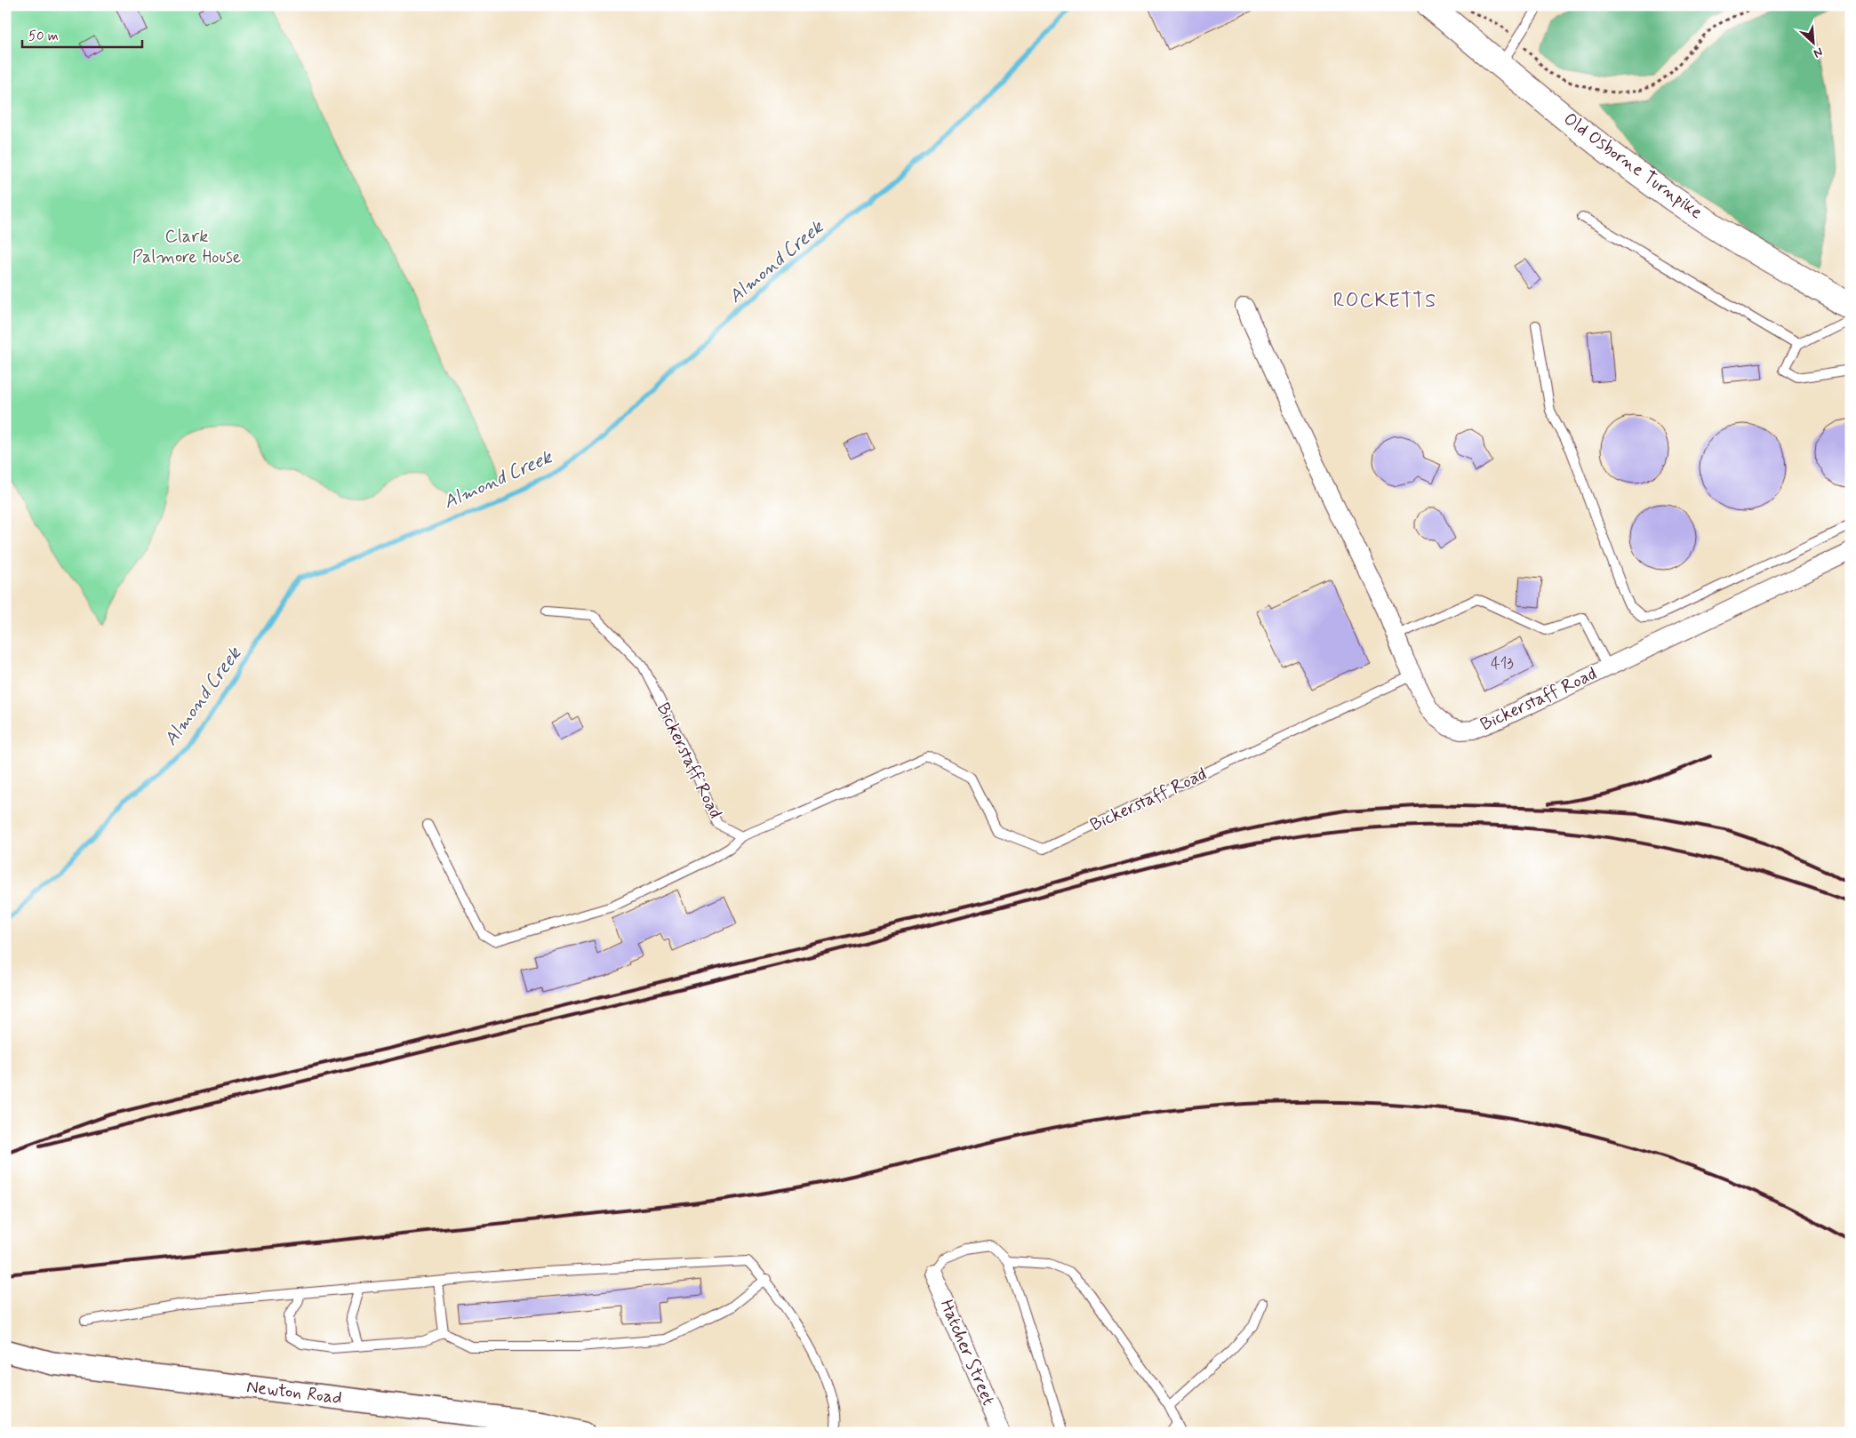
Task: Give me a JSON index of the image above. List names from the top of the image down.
{
  "streets": {
    "main road": ["Old Osborne Turnpike"],
    "street": ["Bickerstaff Road", "Hatcher Street", "Newton Road"]
  },
  "districts": ["ROCKETTS"],
  "water": ["Almond Creek"],
  "parks": ["Clark Palmore House"],
  "house_numbers": ["413"],
  "scale_bar": "50 m",
  "north": "bottom right"
}
